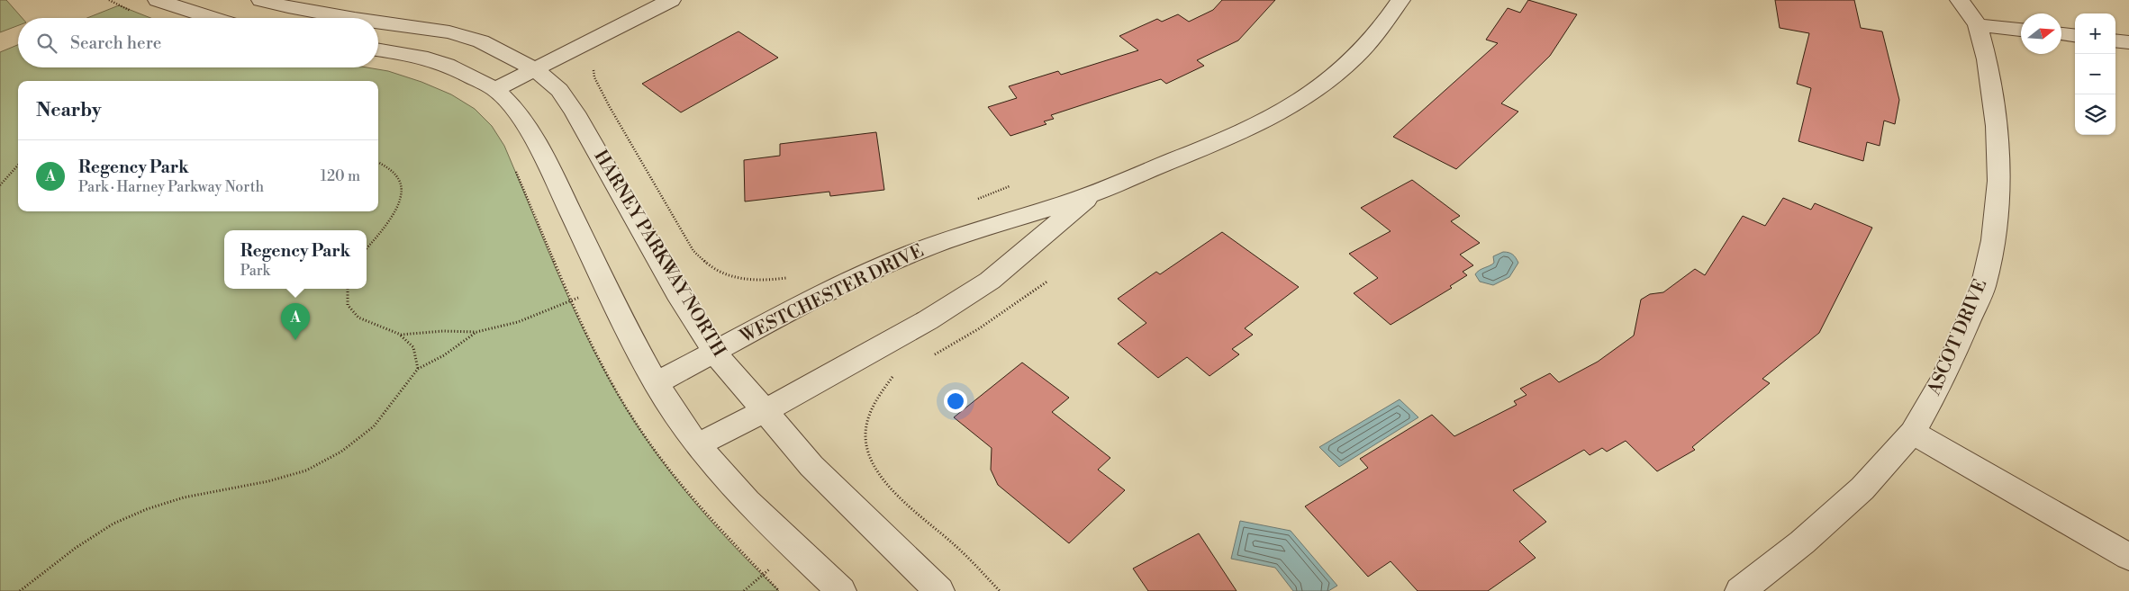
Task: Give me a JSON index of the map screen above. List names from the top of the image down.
{
  "streets": {
    "street": ["HARNEY PARKWAY NORTH", "WESTCHESTER DRIVE", "ASCOT DRIVE"]
  },
  "crossings": [
    ["HARNEY PARKWAY NORTH", "WESTCHESTER DRIVE"]
  ],
  "north": "right",
  "page": {
    "map_buttons": ["+", "−"],
    "search": "Search here",
    "heading": "Nearby",
    "list": [
      {
        "mark": "A",
        "name": "Regency Park",
        "note": "Park · Harney Parkway North",
        "value": "120 m"
      }
    ],
    "popup": ["Regency Park", "Park"],
    "pins": "A"
  }
}
